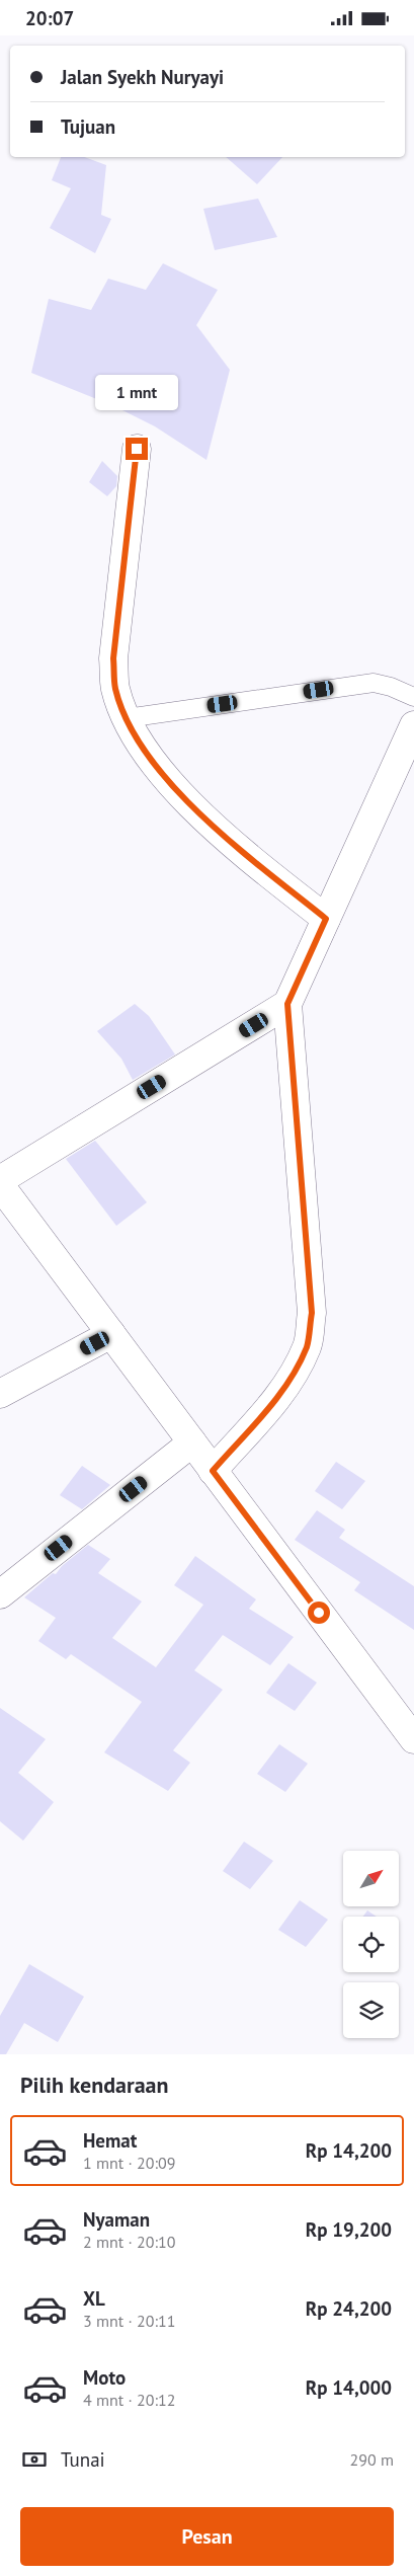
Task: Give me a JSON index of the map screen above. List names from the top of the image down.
{
  "north": "top right",
  "page": {
    "status": "20:07",
    "banner": ["Jalan Syekh Nuryayi", "Tujuan"],
    "bubble": "1 mnt",
    "heading": "Pilih kendaraan",
    "list": [
      {
        "name": "Hemat",
        "note": "1 mnt · 20:09",
        "value": "Rp 14,200"
      },
      {
        "name": "Nyaman",
        "note": "2 mnt · 20:10",
        "value": "Rp 19,200"
      },
      {
        "name": "XL",
        "note": "3 mnt · 20:11",
        "value": "Rp 24,200"
      },
      {
        "name": "Moto",
        "note": "4 mnt · 20:12",
        "value": "Rp 14,000"
      }
    ],
    "pay": ["Tunai", "290 m"],
    "buttons": "Pesan"
  }
}
